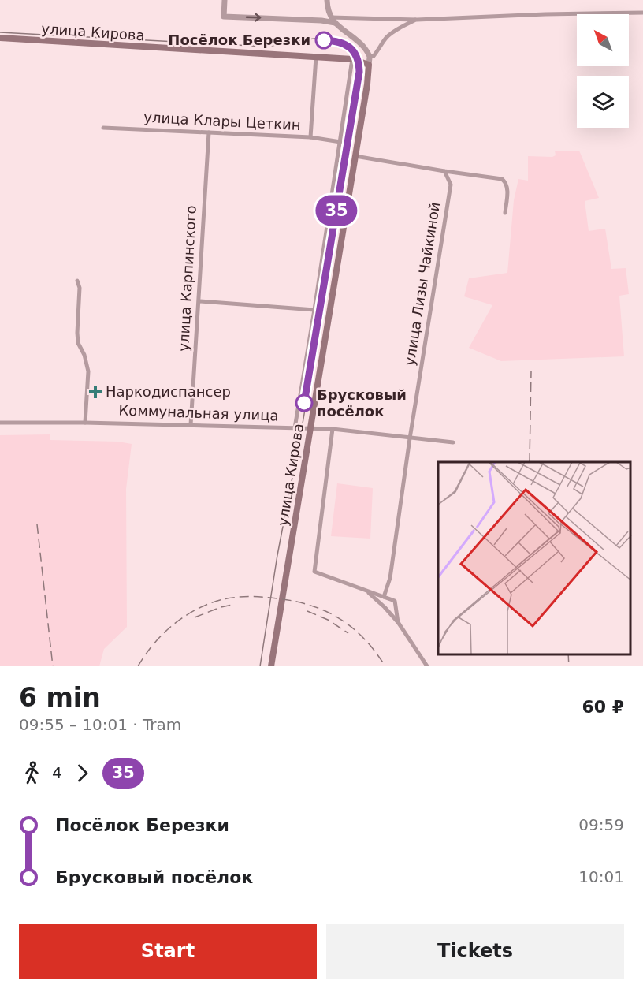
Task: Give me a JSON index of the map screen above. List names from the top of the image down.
{
  "streets": {
    "main road": ["улица Кирова"],
    "street": [
      "улица Клары Цеткин",
      "улица Карпинского",
      "улица Лизы Чайкиной",
      "Коммунальная улица"
    ]
  },
  "crossings": [
    ["улица Кирова", "Коммунальная улица"],
    ["улица Клары Цеткин", "улица Карпинского"],
    ["улица Карпинского", "Коммунальная улица"],
    ["улица Лизы Чайкиной", "Коммунальная улица"]
  ],
  "places": {
    "other": ["Посёлок Березки", "Брусковый посёлок"],
    "health": ["Наркодиспансер"]
  },
  "lines": ["tram line 35"],
  "north": "top left",
  "page": {
    "on_map": "35",
    "heading": ["6 min", "09:55 – 10:01 · Tram", "60 ₽"],
    "legs": ["4", "35"],
    "list": [
      {
        "name": "Посёлок Березки",
        "value": "09:59"
      },
      {
        "name": "Брусковый посёлок",
        "value": "10:01"
      }
    ],
    "buttons": ["Start", "Tickets"]
  }
}
